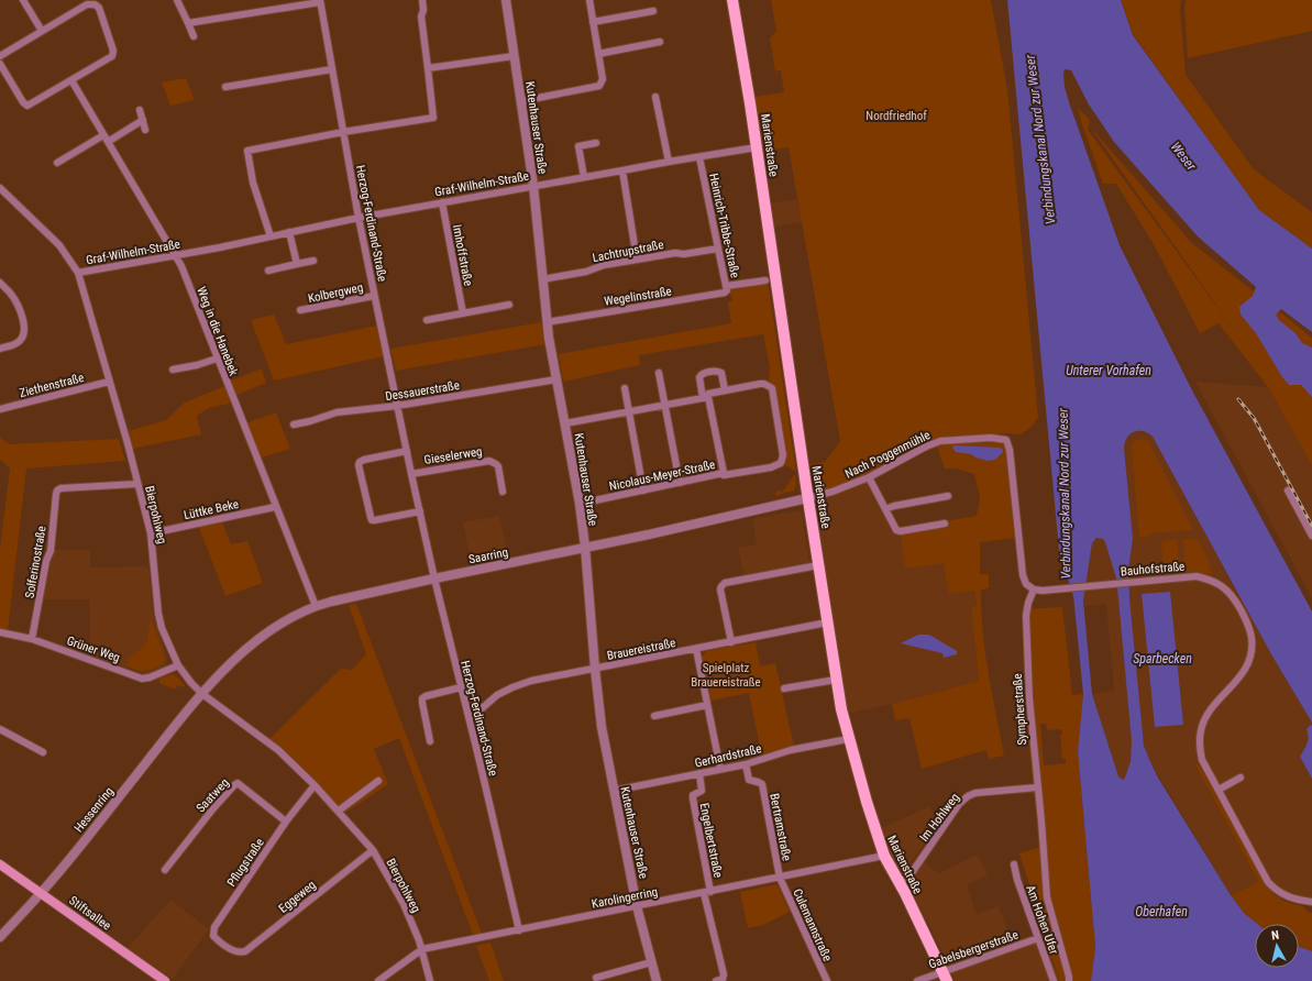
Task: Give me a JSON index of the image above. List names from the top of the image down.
{
  "streets": {
    "main road": ["Marienstraße", "Stiftsallee"],
    "street": [
      "Kutenhauser Straße",
      "Graf-Wilhelm-Straße",
      "Herzog-Ferdinand-Straße",
      "Heinrich-Tribbe-Straße",
      "Lachtrupstraße",
      "Imhoffstraße",
      "Kolbergweg",
      "Wegelinstraße",
      "Weg in die Hanebek",
      "Ziethenstraße",
      "Dessauerstraße",
      "Nach Poggenmühle",
      "Gieselerweg",
      "Nicolaus-Meyer-Straße",
      "Lüttke Beke",
      "Bierpohlweg",
      "Saarring",
      "Solferinostraße",
      "Bauhofstraße",
      "Grüner Weg",
      "Brauereistraße",
      "Sympherstraße",
      "Gerhardstraße",
      "Saatweg",
      "Hessenring",
      "Im Hohlweg",
      "Bertramstraße",
      "Engelbertstraße",
      "Pflugstraße",
      "Eggeweg",
      "Karolingerring",
      "Am Hohen Ufer",
      "Culemannstraße",
      "Gabelsbergerstraße"
    ]
  },
  "crossings": [
    ["Kutenhauser Straße", "Graf-Wilhelm-Straße"],
    ["Kutenhauser Straße", "Lachtrupstraße"],
    ["Kutenhauser Straße", "Wegelinstraße"],
    ["Kutenhauser Straße", "Dessauerstraße"],
    ["Kutenhauser Straße", "Nicolaus-Meyer-Straße"],
    ["Kutenhauser Straße", "Saarring"],
    ["Kutenhauser Straße", "Brauereistraße"],
    ["Kutenhauser Straße", "Gerhardstraße"],
    ["Kutenhauser Straße", "Karolingerring"],
    ["Marienstraße", "Graf-Wilhelm-Straße"],
    ["Marienstraße", "Nach Poggenmühle"],
    ["Marienstraße", "Saarring"],
    ["Marienstraße", "Brauereistraße"],
    ["Marienstraße", "Gerhardstraße"],
    ["Marienstraße", "Im Hohlweg"],
    ["Marienstraße", "Karolingerring"],
    ["Marienstraße", "Gabelsbergerstraße"],
    ["Graf-Wilhelm-Straße", "Herzog-Ferdinand-Straße"],
    ["Graf-Wilhelm-Straße", "Heinrich-Tribbe-Straße"],
    ["Graf-Wilhelm-Straße", "Imhoffstraße"],
    ["Graf-Wilhelm-Straße", "Weg in die Hanebek"],
    ["Graf-Wilhelm-Straße", "Bierpohlweg"],
    ["Herzog-Ferdinand-Straße", "Kolbergweg"],
    ["Herzog-Ferdinand-Straße", "Dessauerstraße"],
    ["Herzog-Ferdinand-Straße", "Gieselerweg"],
    ["Herzog-Ferdinand-Straße", "Saarring"],
    ["Herzog-Ferdinand-Straße", "Brauereistraße"],
    ["Herzog-Ferdinand-Straße", "Karolingerring"],
    ["Heinrich-Tribbe-Straße", "Lachtrupstraße"],
    ["Heinrich-Tribbe-Straße", "Wegelinstraße"],
    ["Weg in die Hanebek", "Lüttke Beke"],
    ["Weg in die Hanebek", "Saarring"],
    ["Ziethenstraße", "Bierpohlweg"],
    ["Nach Poggenmühle", "Saarring"],
    ["Nach Poggenmühle", "Bauhofstraße"],
    ["Nach Poggenmühle", "Sympherstraße"],
    ["Lüttke Beke", "Bierpohlweg"],
    ["Bierpohlweg", "Saarring"],
    ["Bierpohlweg", "Solferinostraße"],
    ["Bierpohlweg", "Grüner Weg"],
    ["Bierpohlweg", "Hessenring"],
    ["Bierpohlweg", "Pflugstraße"],
    ["Bierpohlweg", "Eggeweg"],
    ["Bierpohlweg", "Karolingerring"],
    ["Saarring", "Hessenring"],
    ["Solferinostraße", "Grüner Weg"],
    ["Bauhofstraße", "Sympherstraße"],
    ["Sympherstraße", "Im Hohlweg"],
    ["Gerhardstraße", "Bertramstraße"],
    ["Gerhardstraße", "Engelbertstraße"],
    ["Saatweg", "Pflugstraße"],
    ["Hessenring", "Stiftsallee"],
    ["Bertramstraße", "Karolingerring"],
    ["Bertramstraße", "Culemannstraße"],
    ["Engelbertstraße", "Karolingerring"],
    ["Pflugstraße", "Eggeweg"],
    ["Karolingerring", "Culemannstraße"],
    ["Am Hohen Ufer", "Gabelsbergerstraße"]
  ],
  "water": [
    "Verbindungskanal Nord zur Weser",
    "Weser",
    "Unterer Vorhafen",
    "Sparbecken",
    "Oberhafen"
  ],
  "parks": ["Nordfriedhof", "Spielplatz Brauereistraße"],
  "north": "top"
}
